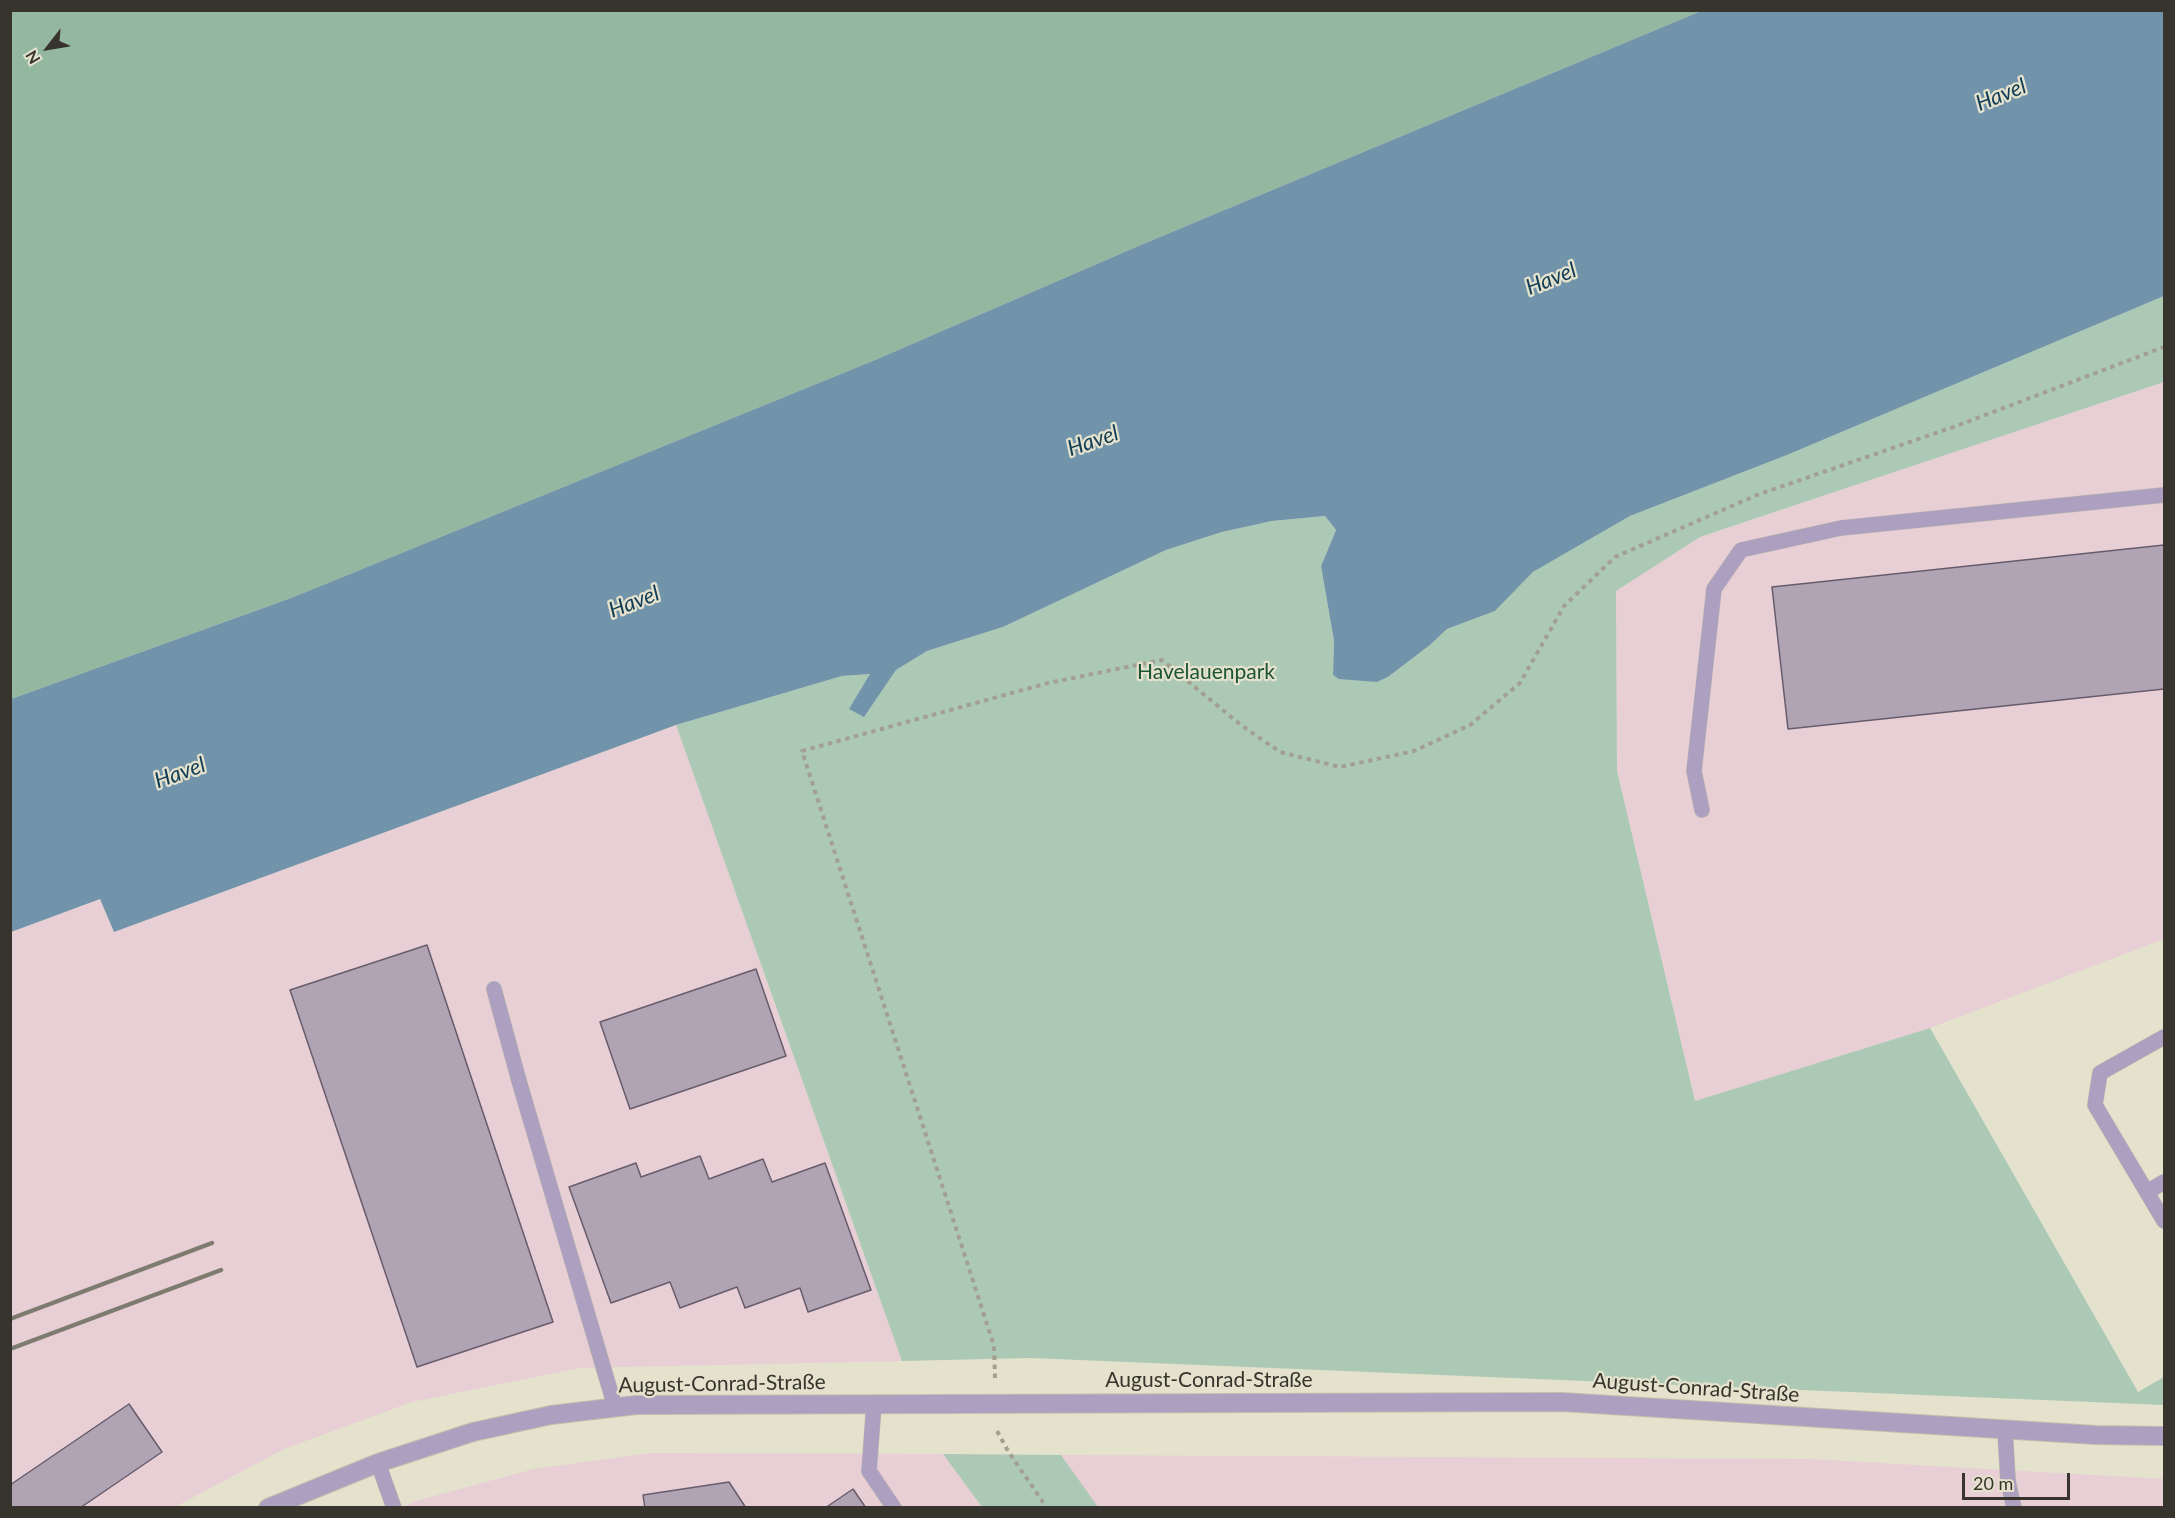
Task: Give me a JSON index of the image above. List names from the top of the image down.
{
  "streets": {
    "street": ["August-Conrad-Straße"]
  },
  "water": ["Havel"],
  "parks": ["Havelauenpark"],
  "scale_bar": "20 m",
  "north": "bottom left"
}
